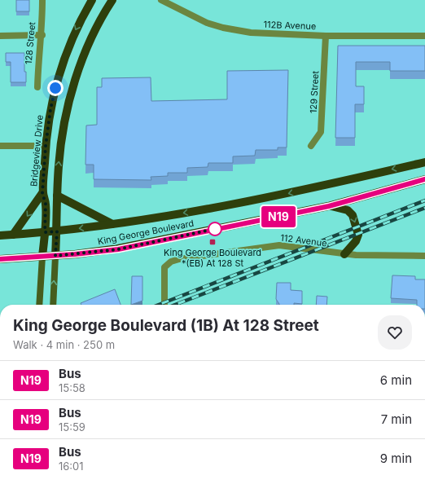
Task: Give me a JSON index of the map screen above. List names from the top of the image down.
{
  "streets": {
    "main road": ["Bridgeview Drive", "King George Boulevard"],
    "street": [
      "112B Avenue",
      "128 Street",
      "129 Street",
      "112 Avenue"
    ]
  },
  "crossings": [
    ["112B Avenue", "129 Street"],
    ["Bridgeview Drive", "King George Boulevard"]
  ],
  "places": {
    "transit": ["King George Boulevard *(EB) At 128 St"]
  },
  "lines": ["bus line N19"],
  "page": {
    "on_map": "N19",
    "heading": ["King George Boulevard (1B) At 128 Street", "Walk · 4 min · 250 m"],
    "list": [
      {
        "mark": "N19",
        "name": "Bus",
        "note": "15:58",
        "value": "6 min"
      },
      {
        "mark": "N19",
        "name": "Bus",
        "note": "15:59",
        "value": "7 min"
      },
      {
        "mark": "N19",
        "name": "Bus",
        "note": "16:01",
        "value": "9 min"
      }
    ]
  }
}
